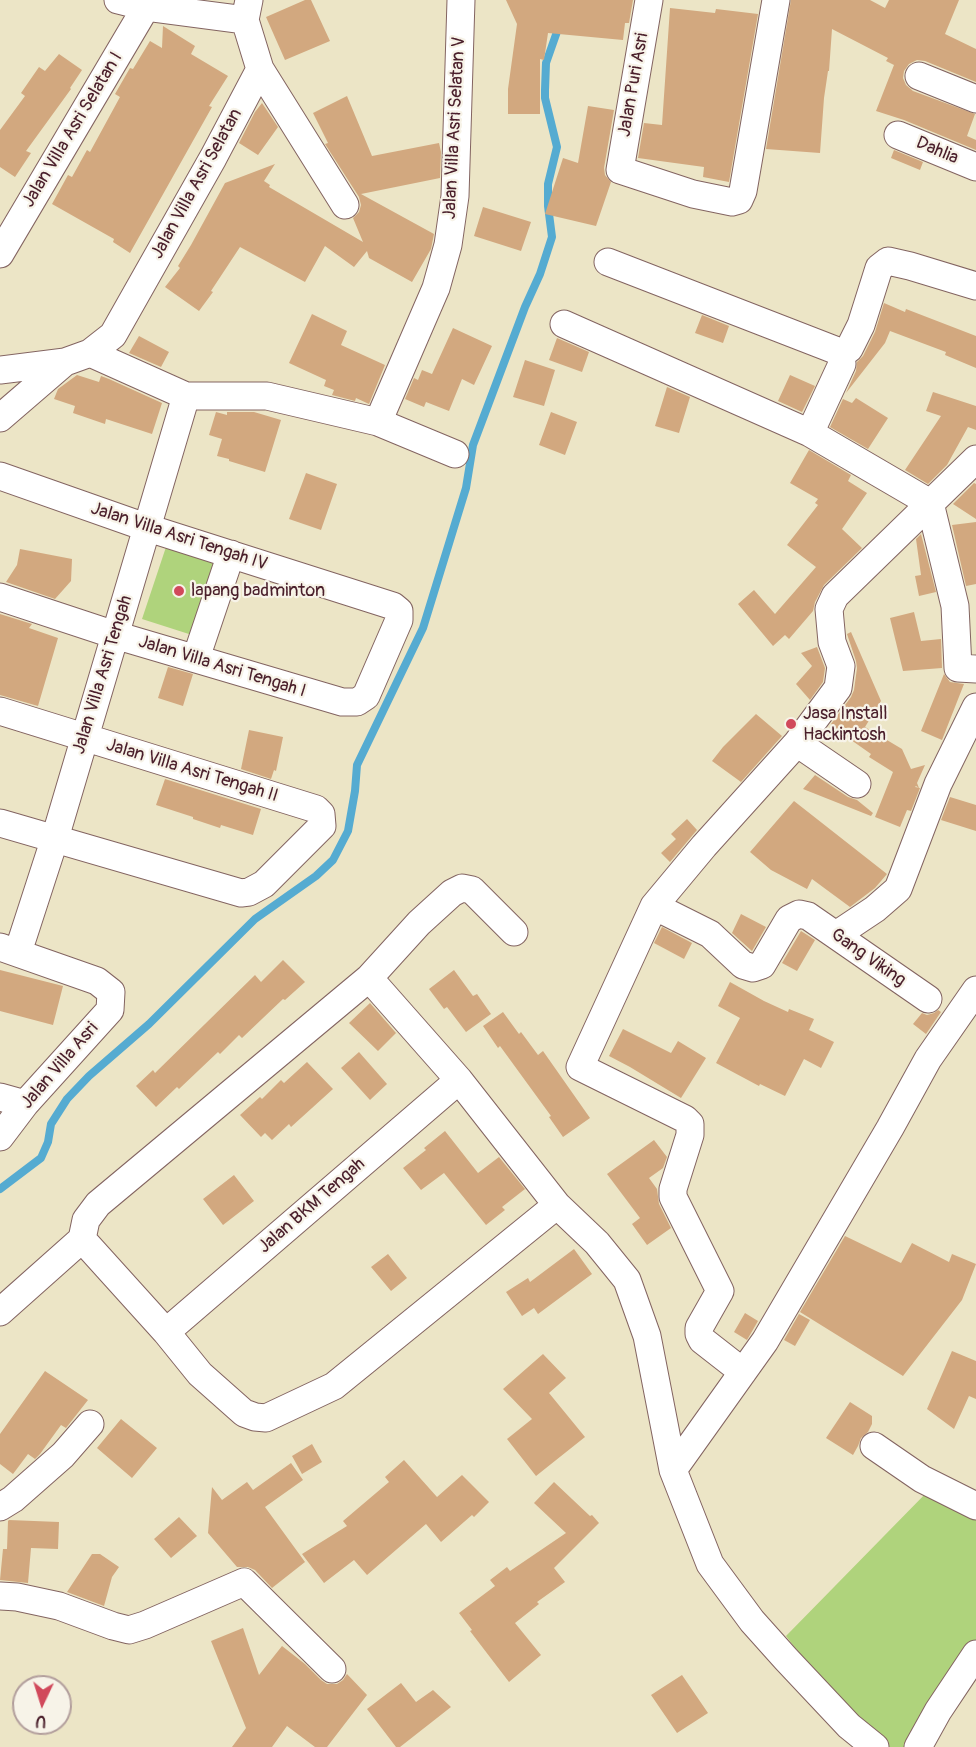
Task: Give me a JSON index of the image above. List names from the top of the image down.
{
  "streets": {
    "street": [
      "Jalan Puri Asri",
      "Jalan Villa Asri Selatan V",
      "Jalan Villa Asri Selatan I",
      "Dahlia",
      "Jalan Villa Asri Selatan",
      "Jalan Villa Asri Tengah IV",
      "Jalan Villa Asri Tengah I",
      "Jalan Villa Asri Tengah",
      "Jalan Villa Asri Tengah II",
      "Gang Viking",
      "Jalan Villa Asri",
      "Jalan BKM Tengah"
    ]
  },
  "crossings": [
    ["Jalan Villa Asri Tengah IV", "Jalan Villa Asri Tengah I"],
    ["Jalan Villa Asri Tengah IV", "Jalan Villa Asri Tengah"],
    ["Jalan Villa Asri Tengah I", "Jalan Villa Asri Tengah"],
    ["Jalan Villa Asri Tengah", "Jalan Villa Asri Tengah II"],
    ["Jalan Villa Asri Tengah", "Jalan Villa Asri"]
  ],
  "places": ["lapang badminton", "Jasa Install Hackintosh"],
  "north": "bottom"
}
